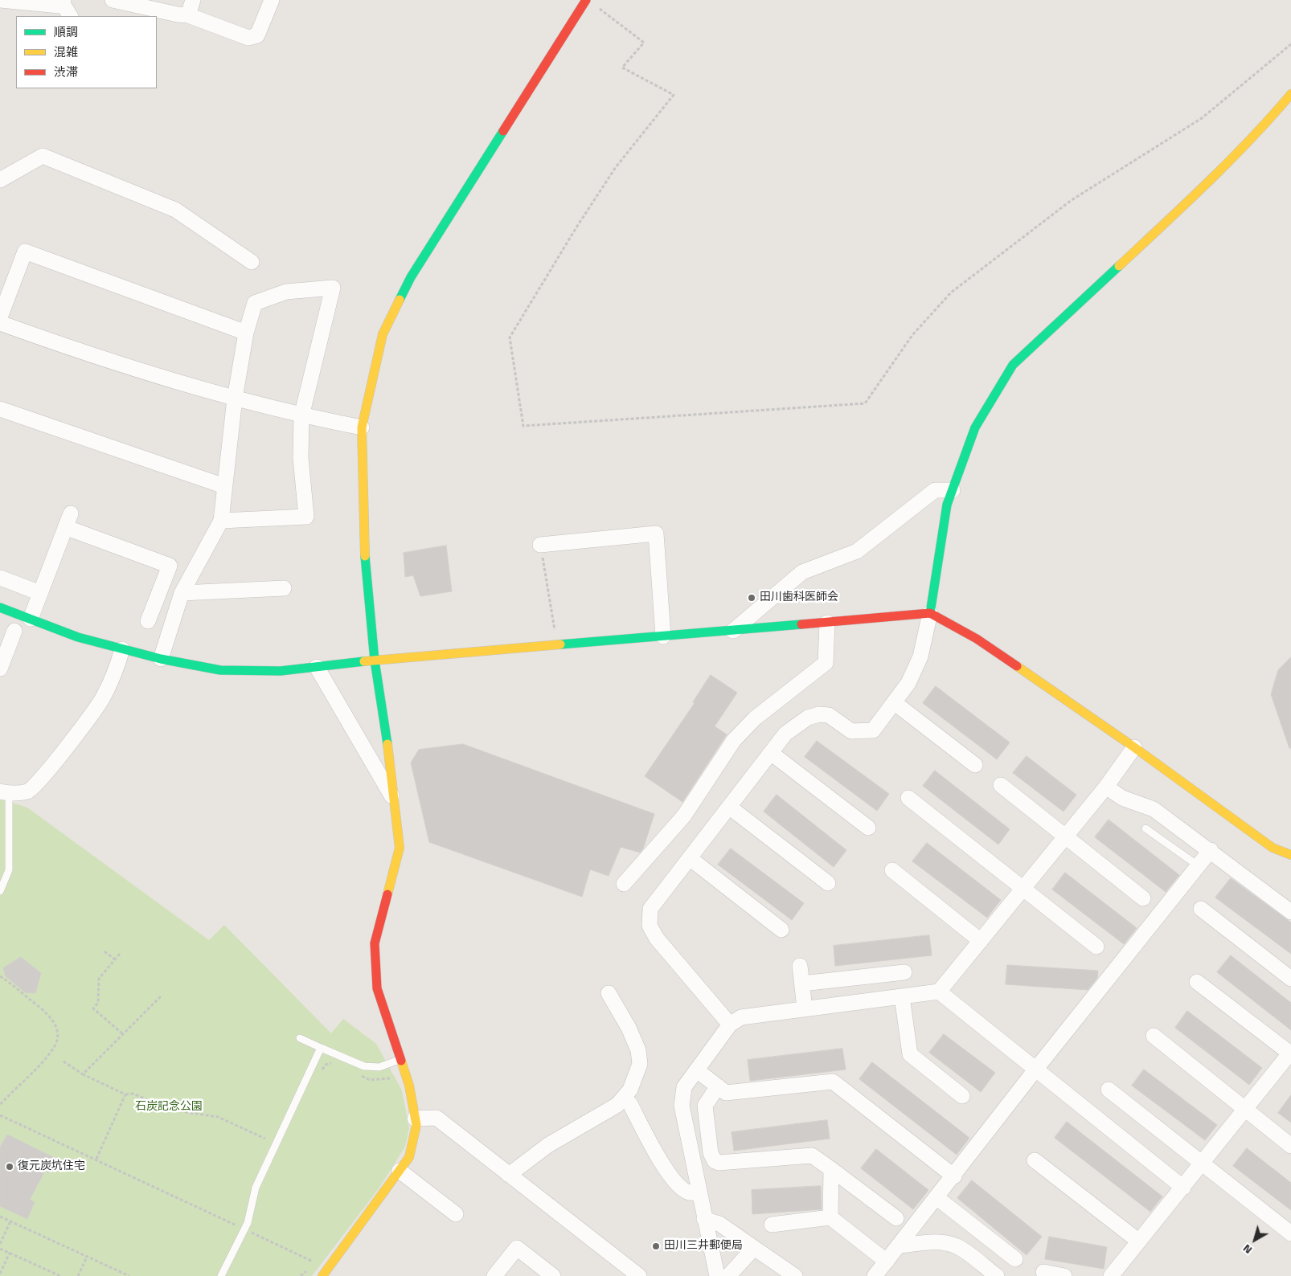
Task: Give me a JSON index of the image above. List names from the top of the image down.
{
  "parks": ["石炭記念公園"],
  "places": ["田川歯科医師会", "復元炭坑住宅", "田川三井郵便局"],
  "legend": ["順調", "混雑", "渋滞"],
  "north": "bottom left"
}
